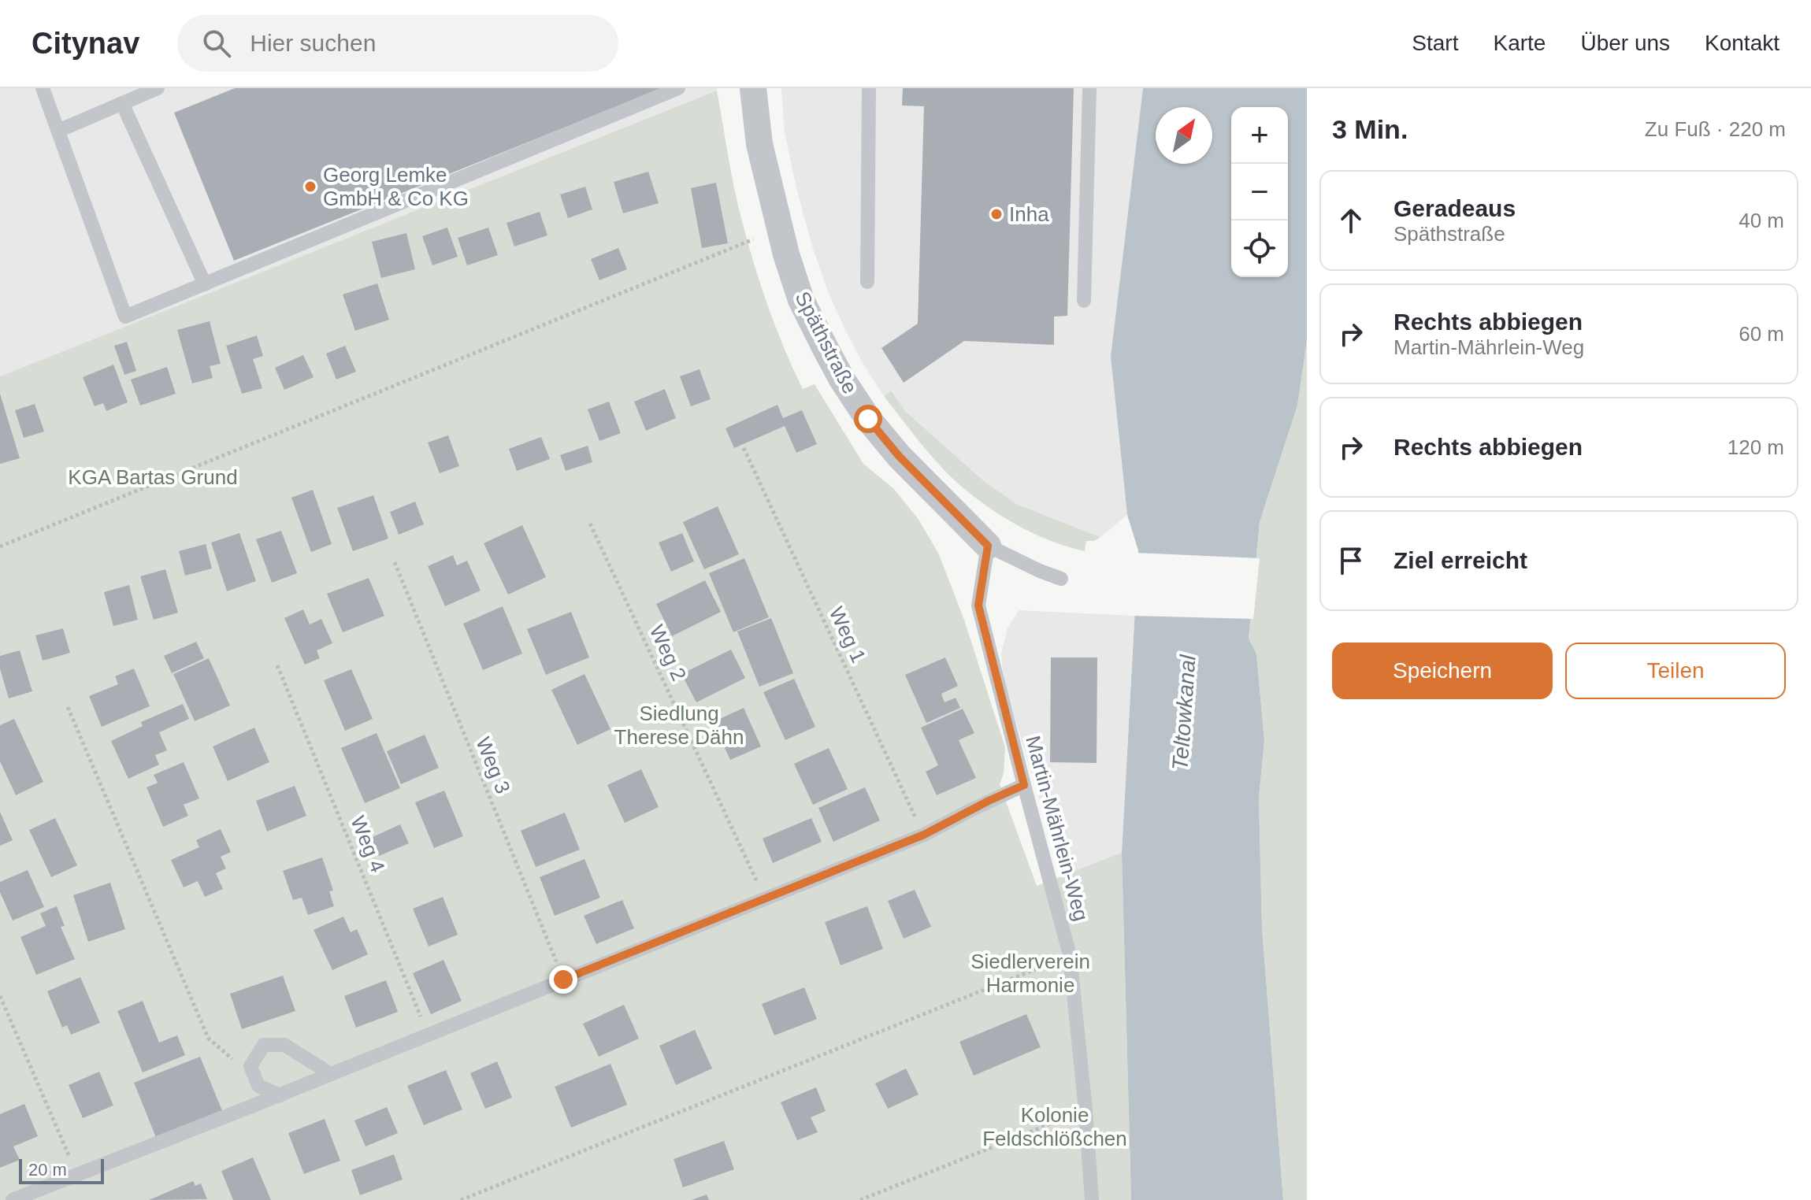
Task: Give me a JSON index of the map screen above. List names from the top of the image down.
{
  "streets": {
    "street": ["Späthstraße"],
    "lane": ["Martin-Mährlein-Weg"],
    "path": [
      "Weg 1",
      "Weg 2",
      "Weg 3",
      "Weg 4"
    ]
  },
  "crossings": [
    ["Späthstraße", "Martin-Mährlein-Weg"]
  ],
  "water": ["Teltowkanal"],
  "parks": [
    "KGA Bartas Grund",
    "Siedlung Therese Dähn",
    "Siedlerverein Harmonie",
    "Kolonie Feldschlößchen"
  ],
  "places": ["Georg Lemke GmbH & Co KG", "Inha"],
  "scale_bar": "20 m",
  "north": "top right",
  "page": {
    "header": "Citynav",
    "search": "Hier suchen",
    "nav": [
      "Start",
      "Karte",
      "Über uns",
      "Kontakt"
    ],
    "heading": ["3 Min.", "Zu Fuß · 220 m"],
    "map_buttons": ["+", "−"],
    "list": [
      ["Geradeaus", "Späthstraße", "40 m"],
      ["Rechts abbiegen", "Martin-Mährlein-Weg", "60 m"],
      ["Rechts abbiegen", "120 m"],
      "Ziel erreicht"
    ],
    "buttons": ["Speichern", "Teilen"],
    "scale": "20 m"
  }
}
